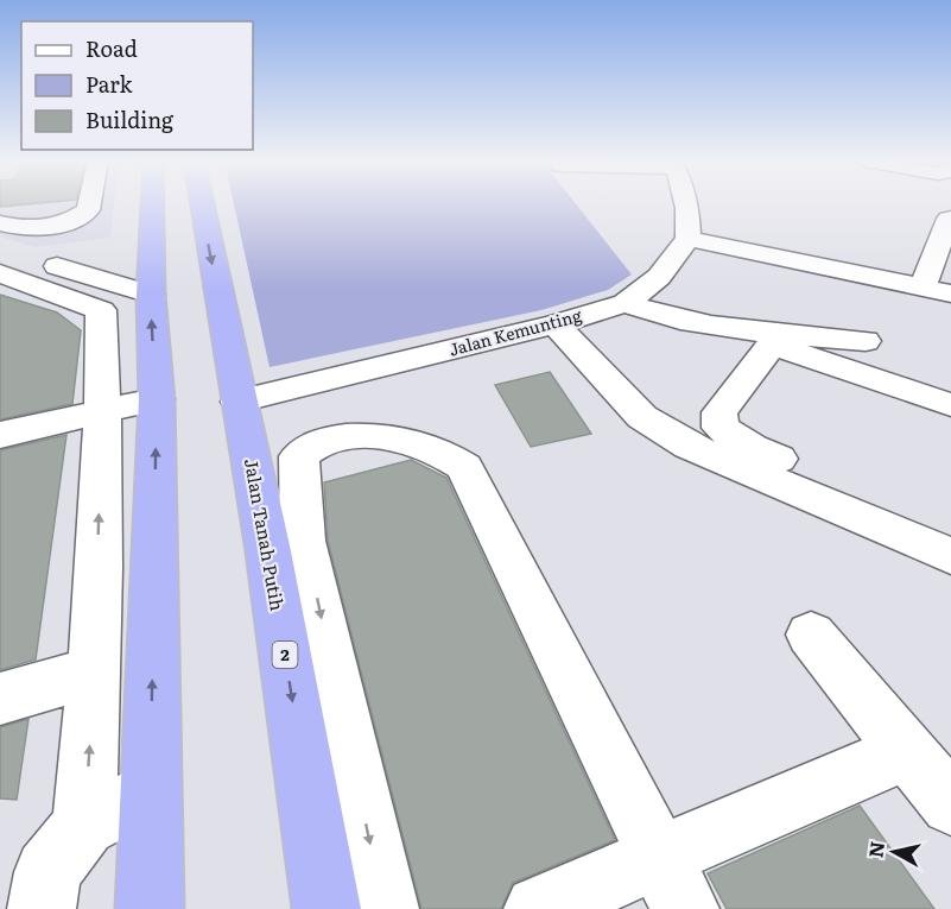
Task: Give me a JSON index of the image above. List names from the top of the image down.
{
  "streets": {
    "highway": ["Jalan Tanah Putih", "2"],
    "street": ["Jalan Kemunting"]
  },
  "crossings": [
    ["Jalan Kemunting", "Jalan Tanah Putih"]
  ],
  "legend": ["Road", "Park", "Building"],
  "north": "left"
}
